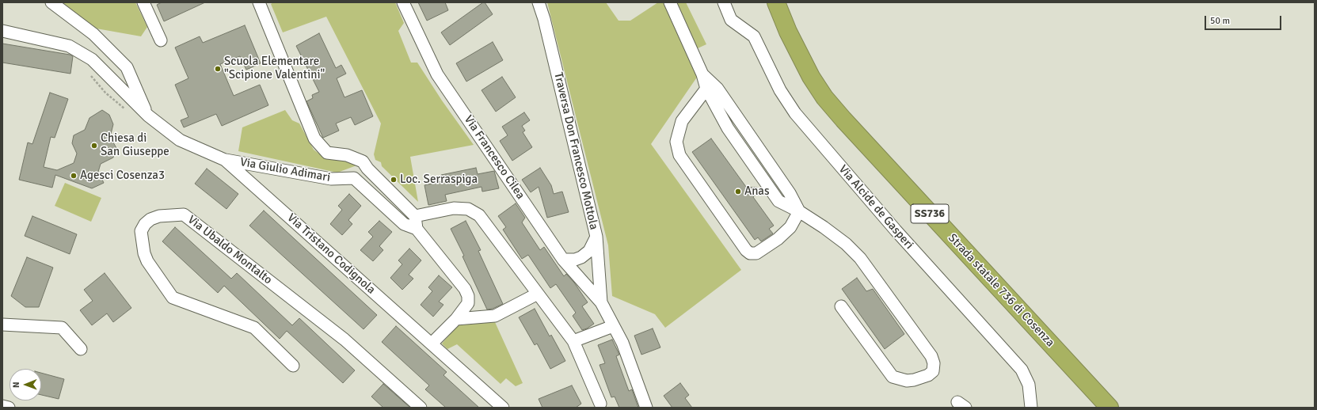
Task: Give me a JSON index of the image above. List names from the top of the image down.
{
  "streets": {
    "highway": ["SS736", "Strada statale 736 di Cosenza"],
    "street": [
      "Traversa Don Francesco Mottola",
      "Via Francesco Cilea",
      "Via Giulio Adimari",
      "Via Alcide de Gasperi",
      "Via Ubaldo Montalto",
      "Via Tristano Codignola"
    ]
  },
  "crossings": [
    ["Traversa Don Francesco Mottola", "Via Francesco Cilea"],
    ["Via Giulio Adimari", "Via Tristano Codignola"]
  ],
  "places": [
    "Scuola Elementare \"Scipione Valentini\"",
    "Chiesa di San Giuseppe",
    "Agesci Cosenza3",
    "Loc. Serraspiga",
    "Anas"
  ],
  "scale_bar": "50 m",
  "north": "left"
}
